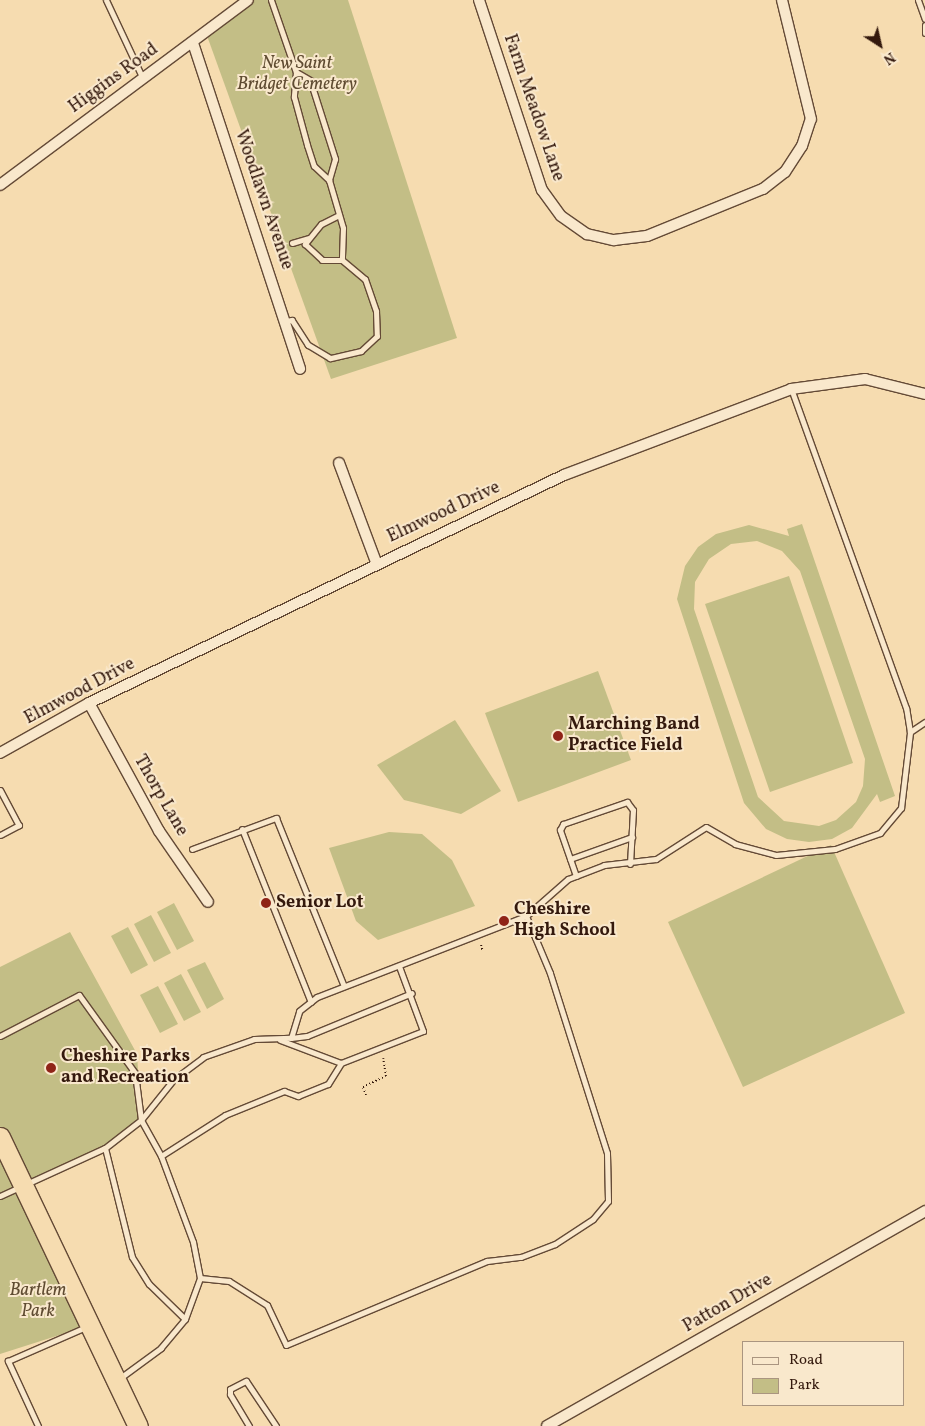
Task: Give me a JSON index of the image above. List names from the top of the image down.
{
  "streets": {
    "street": [
      "Higgins Road",
      "Farm Meadow Lane",
      "Woodlawn Avenue",
      "Elmwood Drive",
      "Thorp Lane",
      "Patton Drive"
    ]
  },
  "crossings": [
    ["Higgins Road", "Woodlawn Avenue"],
    ["Elmwood Drive", "Thorp Lane"]
  ],
  "parks": ["New Saint Bridget Cemetery", "Bartlem Park"],
  "places": [
    "Marching Band Practice Field",
    "Senior Lot",
    "Cheshire High School",
    "Cheshire Parks and Recreation"
  ],
  "legend": ["Road", "Park"],
  "north": "bottom right"
}
